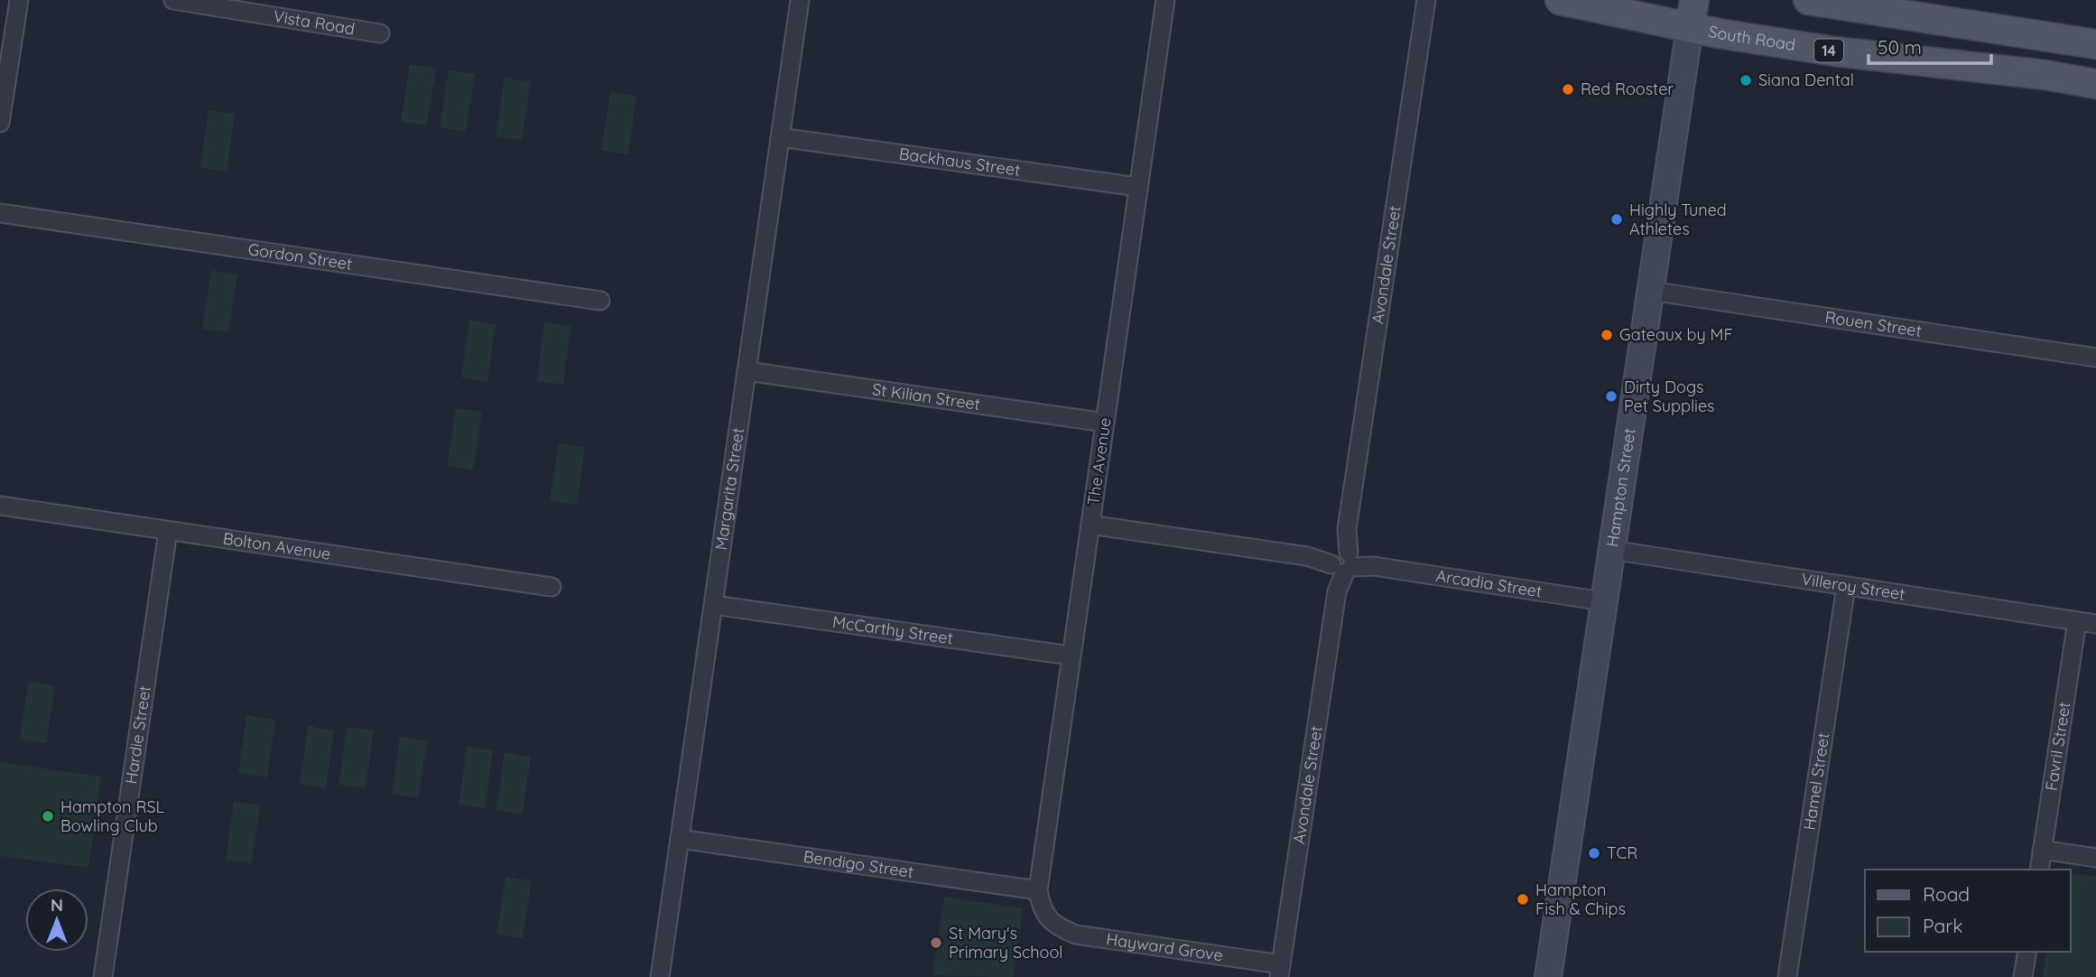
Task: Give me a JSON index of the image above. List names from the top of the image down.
{
  "streets": {
    "main road": ["South Road", "14", "Hampton Street"],
    "street": [
      "Vista Road",
      "Backhaus Street",
      "Gordon Street",
      "Avondale Street",
      "Rouen Street",
      "St Kilian Street",
      "The Avenue",
      "Margarita Street",
      "Bolton Avenue",
      "Arcadia Street",
      "Villeroy Street",
      "McCarthy Street",
      "Hardie Street",
      "Favril Street",
      "Hamel Street",
      "Bendigo Street",
      "Hayward Grove"
    ]
  },
  "crossings": [
    ["South Road", "Hampton Street"],
    ["Backhaus Street", "The Avenue"],
    ["Backhaus Street", "Margarita Street"],
    ["Avondale Street", "Arcadia Street"],
    ["Avondale Street", "Hayward Grove"],
    ["Rouen Street", "Hampton Street"],
    ["St Kilian Street", "The Avenue"],
    ["St Kilian Street", "Margarita Street"],
    ["The Avenue", "Arcadia Street"],
    ["The Avenue", "McCarthy Street"],
    ["The Avenue", "Bendigo Street"],
    ["The Avenue", "Hayward Grove"],
    ["Margarita Street", "McCarthy Street"],
    ["Margarita Street", "Bendigo Street"],
    ["Hampton Street", "Arcadia Street"],
    ["Hampton Street", "Villeroy Street"],
    ["Bolton Avenue", "Hardie Street"],
    ["Villeroy Street", "Favril Street"],
    ["Villeroy Street", "Hamel Street"]
  ],
  "places": [
    "Siana Dental",
    "Red Rooster",
    "Highly Tuned Athletes",
    "Gateaux by MF",
    "Dirty Dogs Pet Supplies",
    "Hampton RSL Bowling Club",
    "TCR",
    "Hampton Fish & Chips",
    "St Mary's Primary School"
  ],
  "legend": ["Road", "Park"],
  "scale_bar": "50 m",
  "north": "top"
}
